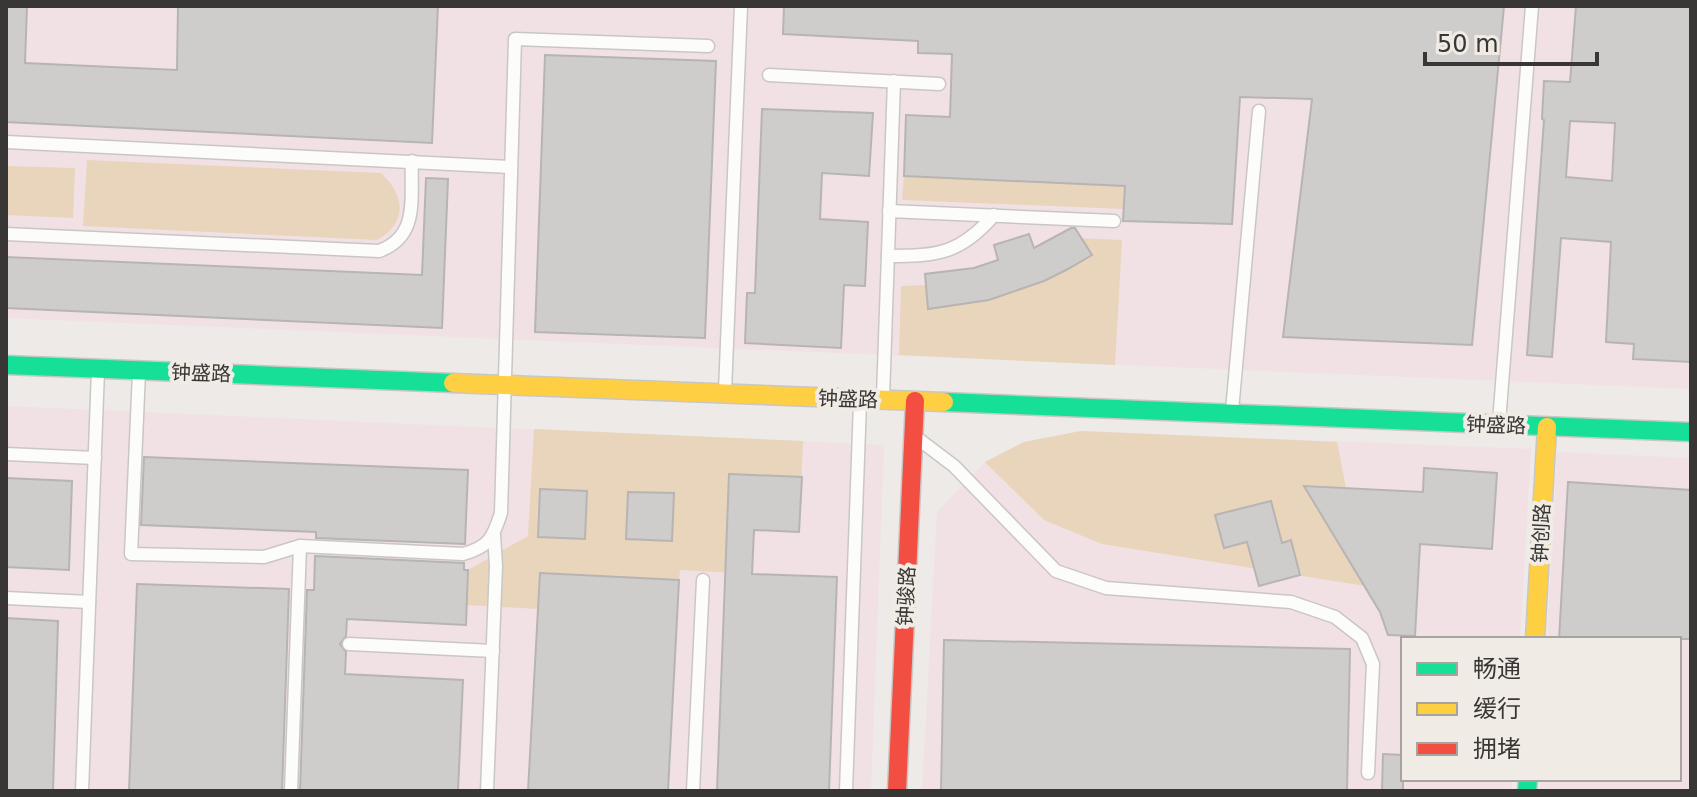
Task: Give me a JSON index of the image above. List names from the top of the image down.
{
  "streets": {
    "street": ["钟盛路", "钟创路", "钟骏路"]
  },
  "crossings": [
    ["钟盛路", "钟创路"],
    ["钟盛路", "钟骏路"]
  ],
  "legend": ["畅通", "缓行", "拥堵"],
  "scale_bar": "50 m"
}
